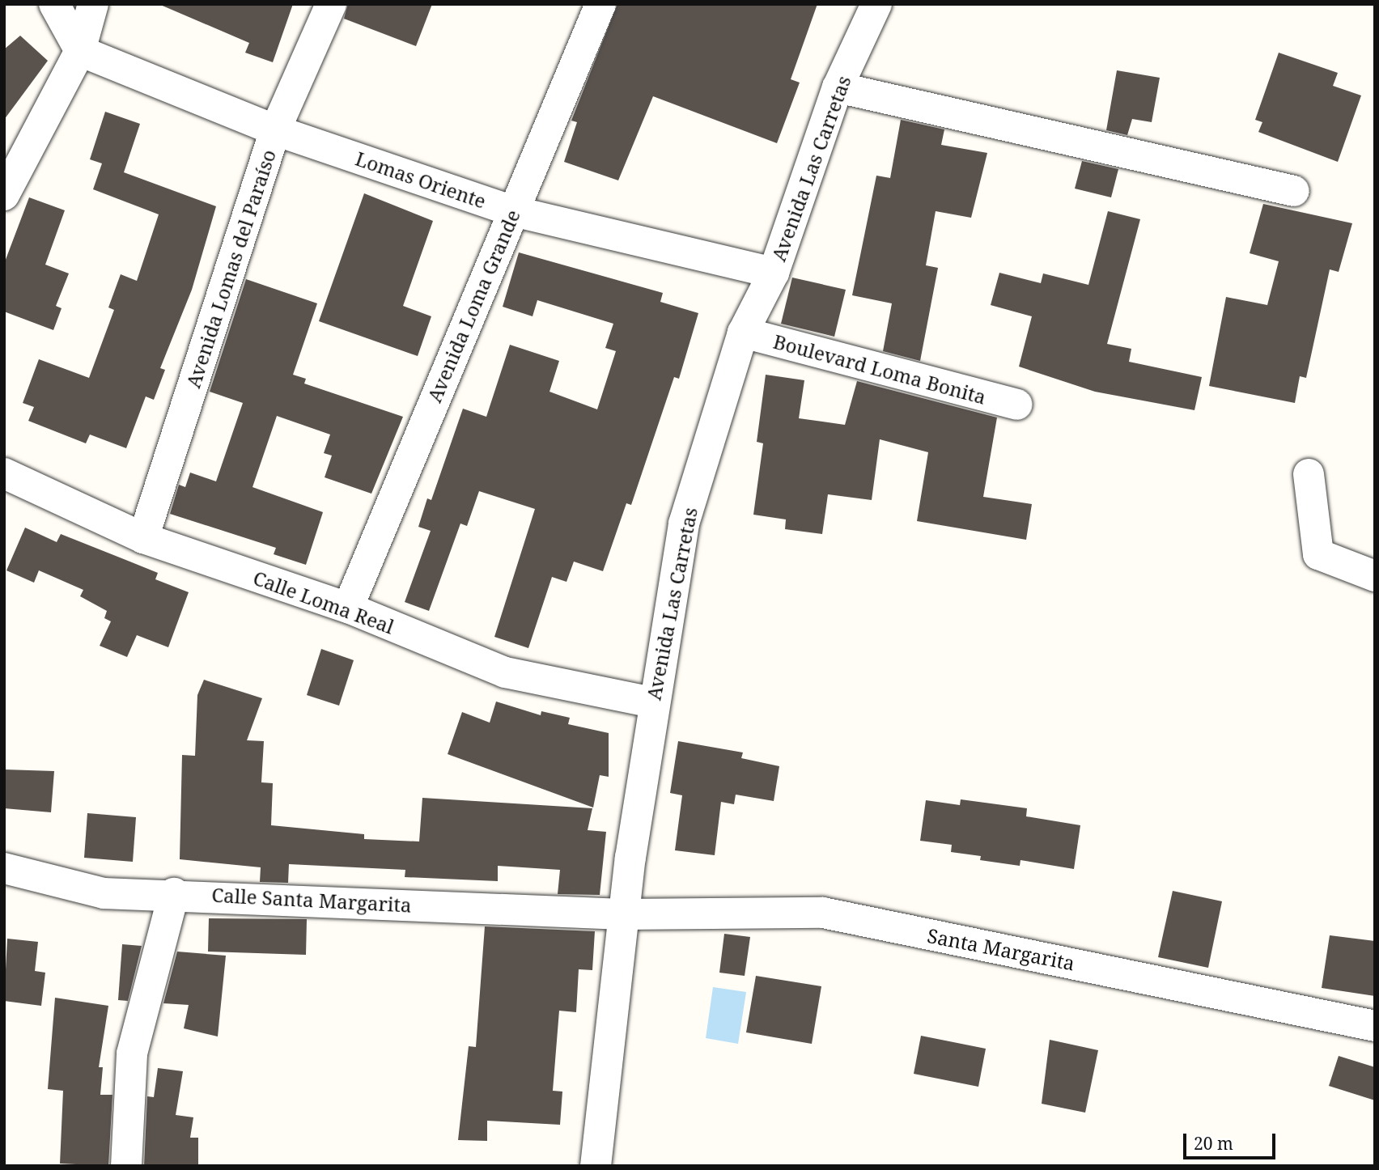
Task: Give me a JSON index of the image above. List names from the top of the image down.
{
  "streets": {
    "street": [
      "Avenida Las Carretas",
      "Lomas Oriente",
      "Avenida Lomas del Paraíso",
      "Avenida Loma Grande",
      "Boulevard Loma Bonita",
      "Calle Loma Real",
      "Calle Santa Margarita",
      "Santa Margarita"
    ]
  },
  "crossings": [
    ["Avenida Las Carretas", "Lomas Oriente"],
    ["Avenida Las Carretas", "Boulevard Loma Bonita"],
    ["Avenida Las Carretas", "Calle Loma Real"],
    ["Avenida Las Carretas", "Calle Santa Margarita"],
    ["Avenida Las Carretas", "Santa Margarita"],
    ["Lomas Oriente", "Avenida Lomas del Paraíso"],
    ["Lomas Oriente", "Avenida Loma Grande"],
    ["Avenida Lomas del Paraíso", "Calle Loma Real"],
    ["Avenida Loma Grande", "Calle Loma Real"],
    ["Calle Santa Margarita", "Santa Margarita"]
  ],
  "scale_bar": "20 m"
}
